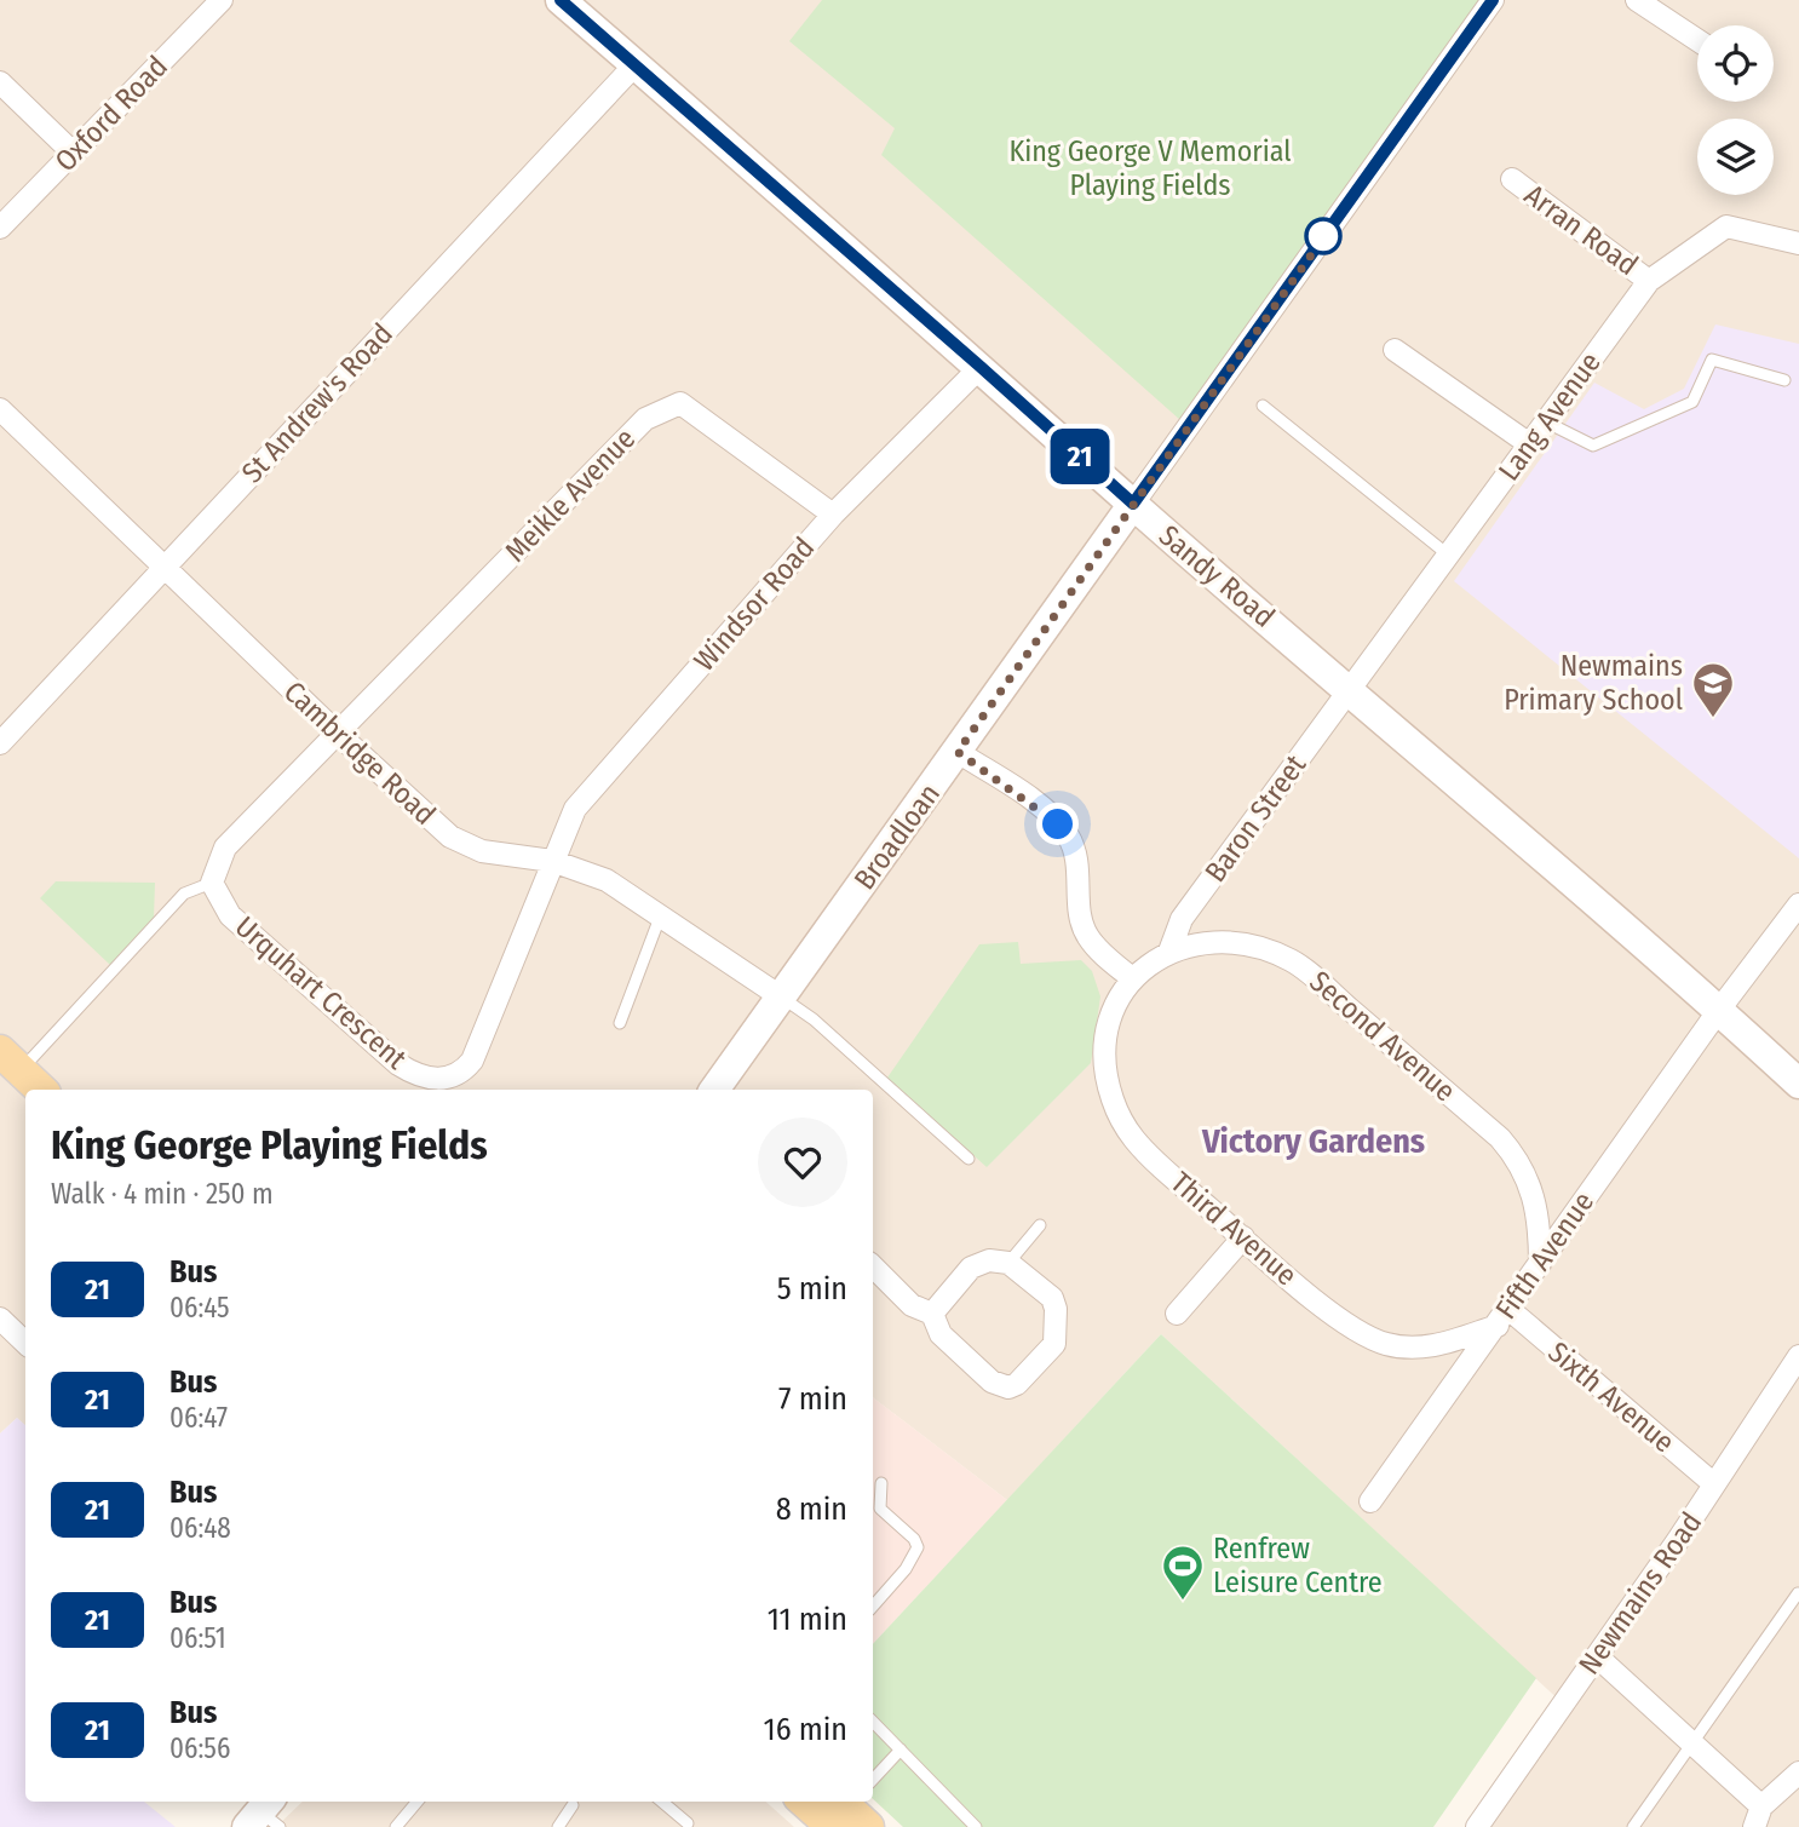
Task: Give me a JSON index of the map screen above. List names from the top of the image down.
{
  "streets": {
    "main road": ["Sandy Road", "Broadloan"],
    "street": [
      "Oxford Road",
      "Arran Road",
      "St Andrew's Road",
      "Lang Avenue",
      "Meikle Avenue",
      "Windsor Road",
      "Cambridge Road",
      "Baron Street",
      "Urquhart Crescent",
      "Second Avenue",
      "Third Avenue",
      "Fifth Avenue",
      "Sixth Avenue",
      "Newmains Road"
    ]
  },
  "crossings": [
    ["Arran Road", "Lang Avenue"],
    ["St Andrew's Road", "Sandy Road"],
    ["St Andrew's Road", "Cambridge Road"],
    ["Lang Avenue", "Sandy Road"],
    ["Lang Avenue", "Baron Street"],
    ["Meikle Avenue", "Windsor Road"],
    ["Meikle Avenue", "Cambridge Road"],
    ["Sandy Road", "Windsor Road"],
    ["Sandy Road", "Baron Street"],
    ["Sandy Road", "Broadloan"],
    ["Sandy Road", "Fifth Avenue"],
    ["Windsor Road", "Cambridge Road"],
    ["Windsor Road", "Urquhart Crescent"],
    ["Cambridge Road", "Broadloan"],
    ["Cambridge Road", "Urquhart Crescent"],
    ["Baron Street", "Second Avenue"],
    ["Second Avenue", "Third Avenue"],
    ["Second Avenue", "Fifth Avenue"],
    ["Third Avenue", "Fifth Avenue"],
    ["Third Avenue", "Sixth Avenue"],
    ["Fifth Avenue", "Sixth Avenue"],
    ["Sixth Avenue", "Newmains Road"]
  ],
  "districts": ["Victory Gardens"],
  "parks": ["King George V Memorial Playing Fields"],
  "places": {
    "school or university": ["Newmains Primary School"],
    "sports": ["Renfrew Leisure Centre"]
  },
  "lines": ["bus line 21"],
  "page": {
    "on_map": "21",
    "heading": ["King George Playing Fields", "Walk · 4 min · 250 m"],
    "list": [
      {
        "mark": "21",
        "name": "Bus",
        "note": "06:45",
        "value": "5 min"
      },
      {
        "mark": "21",
        "name": "Bus",
        "note": "06:47",
        "value": "7 min"
      },
      {
        "mark": "21",
        "name": "Bus",
        "note": "06:48",
        "value": "8 min"
      },
      {
        "mark": "21",
        "name": "Bus",
        "note": "06:51",
        "value": "11 min"
      },
      {
        "mark": "21",
        "name": "Bus",
        "note": "06:56",
        "value": "16 min"
      }
    ]
  }
}
